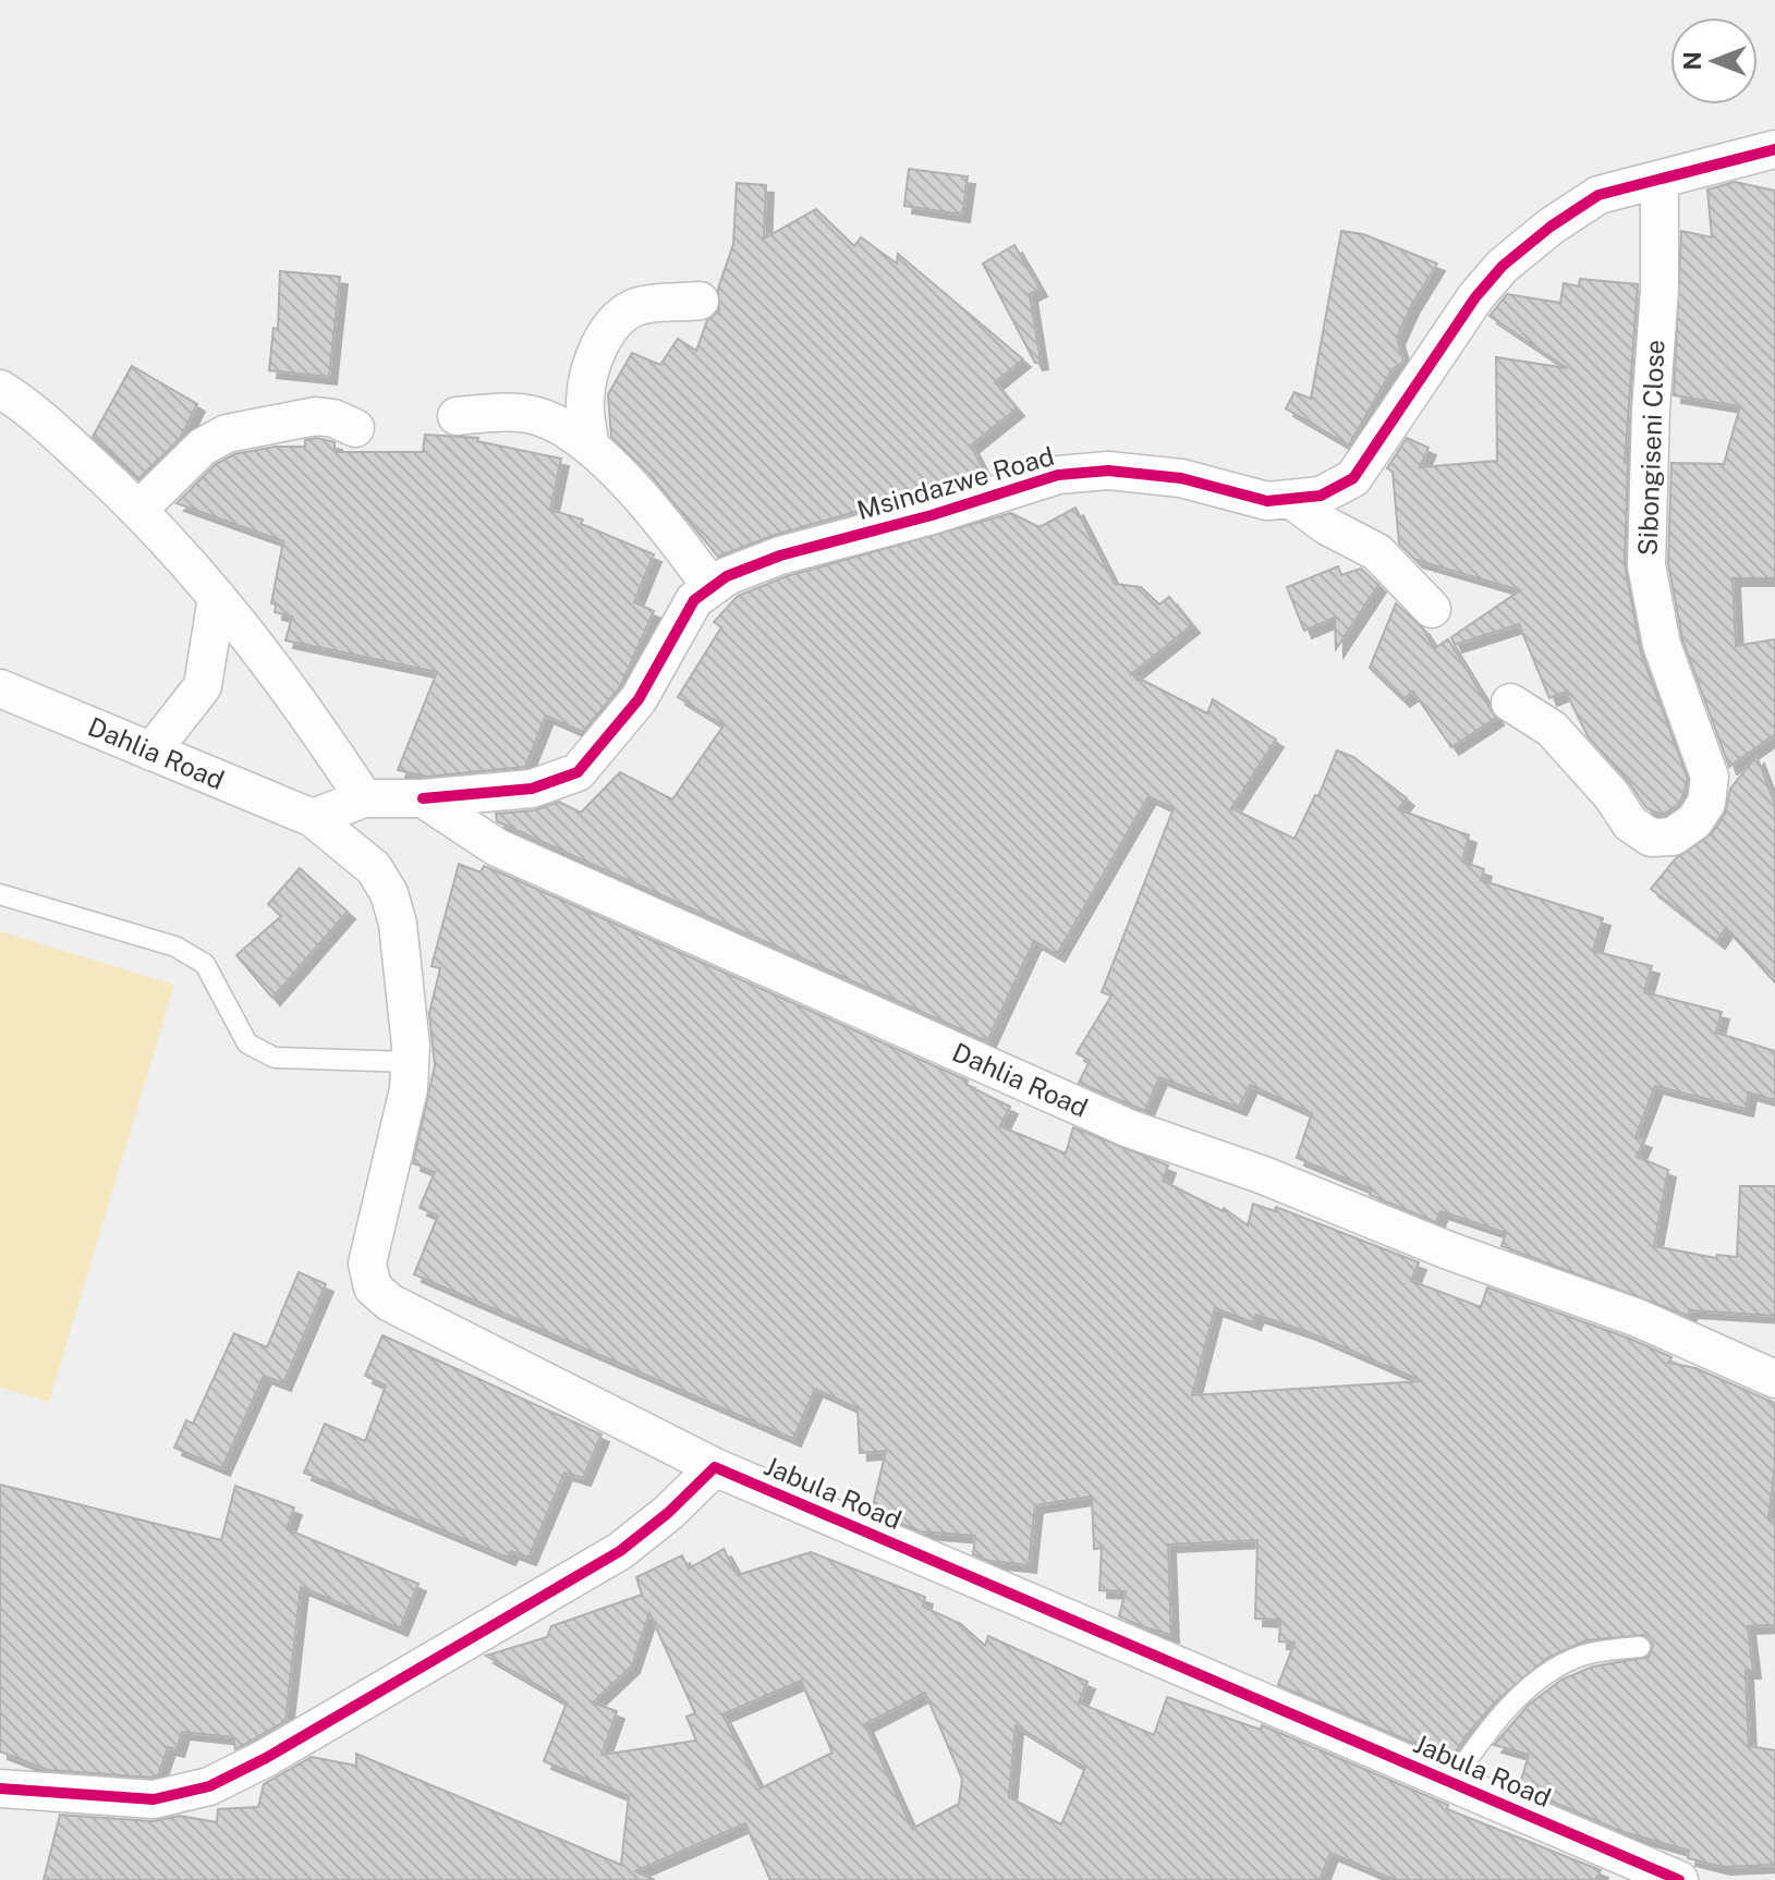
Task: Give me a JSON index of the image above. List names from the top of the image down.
{
  "streets": {
    "street": [
      "Sibongiseni Close",
      "Msindazwe Road",
      "Dahlia Road",
      "Jabula Road"
    ]
  },
  "crossings": [
    ["Sibongiseni Close", "Msindazwe Road"],
    ["Msindazwe Road", "Dahlia Road"],
    ["Dahlia Road", "Jabula Road"]
  ],
  "north": "left"
}
